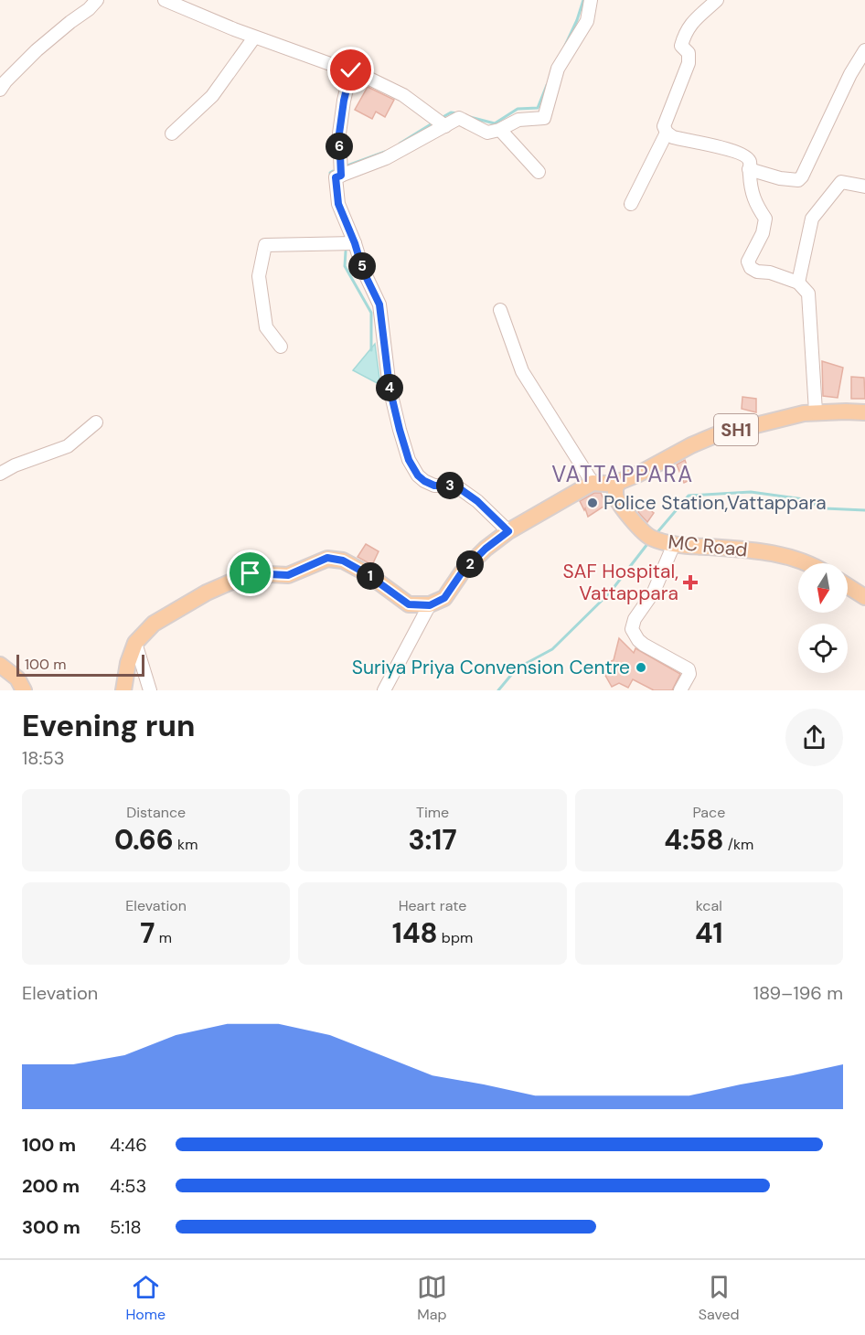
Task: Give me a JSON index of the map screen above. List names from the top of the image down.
{
  "streets": {
    "main road": ["SH1", "MC Road"]
  },
  "crossings": [
    ["SH1", "MC Road"]
  ],
  "districts": ["VATTAPPARA"],
  "places": {
    "other": ["Police Station,Vattappara", "Suriya Priya Convension Centre"],
    "health": ["SAF Hospital, Vattappara"]
  },
  "scale_bar": "100 m",
  "north": "bottom",
  "page": {
    "pins": [
      "6",
      "5",
      "4",
      "3",
      "2",
      "1"
    ],
    "scale": "100 m",
    "heading": ["Evening run", "18:53"],
    "stats": [
      ["Distance", "0.66 km"],
      ["Time", "3:17"],
      ["Pace", "4:58 /km"],
      ["Elevation", "7 m"],
      ["Heart rate", "148 bpm"],
      ["kcal", "41"]
    ],
    "chart": ["Elevation", "189–196 m"],
    "list": [
      {
        "name": "100 m",
        "note": "4:46"
      },
      {
        "name": "200 m",
        "note": "4:53"
      },
      {
        "name": "300 m",
        "note": "5:18"
      }
    ],
    "tabs": ["Home", "Map", "Saved"]
  }
}
